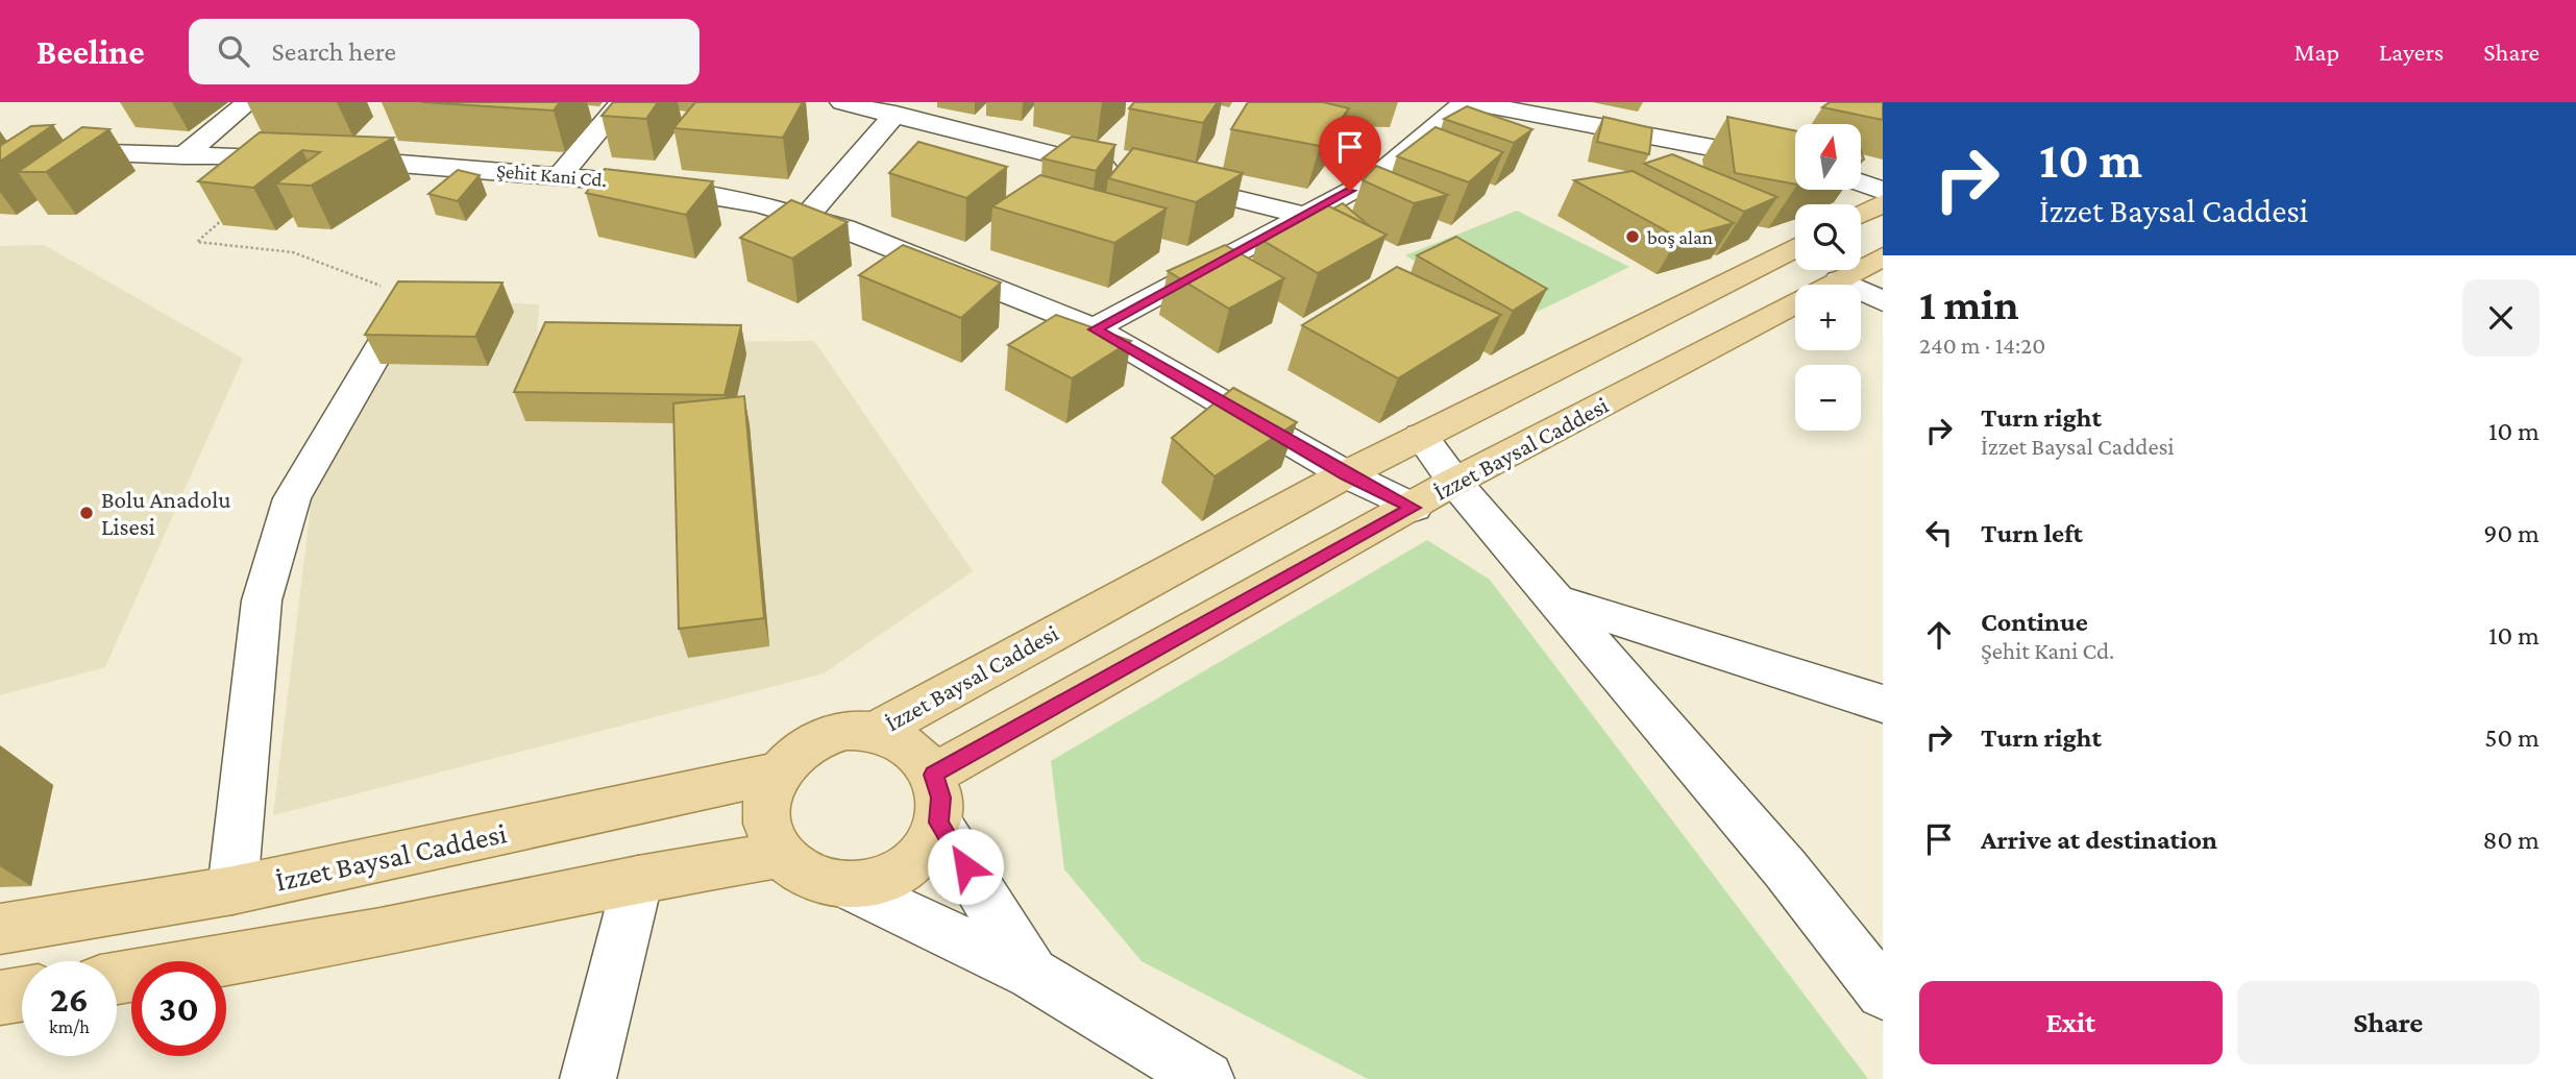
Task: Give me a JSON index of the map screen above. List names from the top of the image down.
{
  "streets": {
    "main road": ["İzzet Baysal Caddesi"],
    "street": ["Şehit Kani Cd."]
  },
  "crossings": [
    ["Şehit Kani Cd.", "İzzet Baysal Caddesi"]
  ],
  "places": ["boş alan", "Bolu Anadolu Lisesi"],
  "north": "top",
  "page": {
    "header": "Beeline",
    "search": "Search here",
    "nav": ["Map", "Layers", "Share"],
    "turn": ["10 m", "İzzet Baysal Caddesi"],
    "map_buttons": ["+", "−"],
    "heading": ["1 min", "240 m · 14:20"],
    "list": [
      {
        "name": "Turn right",
        "note": "İzzet Baysal Caddesi",
        "value": "10 m"
      },
      {
        "name": "Turn left",
        "value": "90 m"
      },
      {
        "name": "Continue",
        "note": "Şehit Kani Cd.",
        "value": "10 m"
      },
      {
        "name": "Turn right",
        "value": "50 m"
      },
      {
        "name": "Arrive at destination",
        "value": "80 m"
      }
    ],
    "speed": "26 km/h",
    "limit": "30",
    "buttons": ["Exit", "Share"]
  }
}
